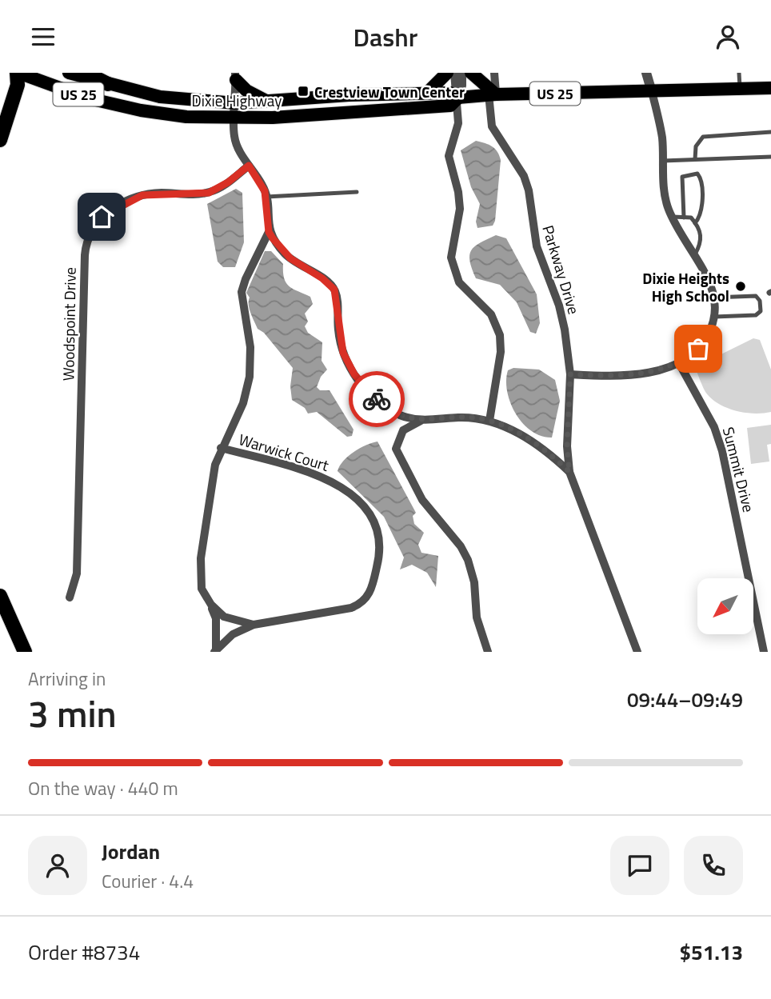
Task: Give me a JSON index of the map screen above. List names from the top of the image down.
{
  "streets": {
    "main road": ["US 25", "Dixie Highway"],
    "street": [
      "Parkway Drive",
      "Woodspoint Drive",
      "Warwick Court",
      "Summit Drive"
    ]
  },
  "crossings": [
    ["Dixie Highway", "Parkway Drive"]
  ],
  "places": {
    "transit": ["Crestview Town Center"],
    "other": ["Dixie Heights High School"]
  },
  "north": "bottom left",
  "page": {
    "header": "Dashr",
    "heading": ["3 min", "Arriving in", "09:44–09:49"],
    "panel": [
      "Jordan",
      "Courier · 4.4",
      "Order #8734",
      "$51.13"
    ],
    "bar": "On the way · 440 m"
  }
}
